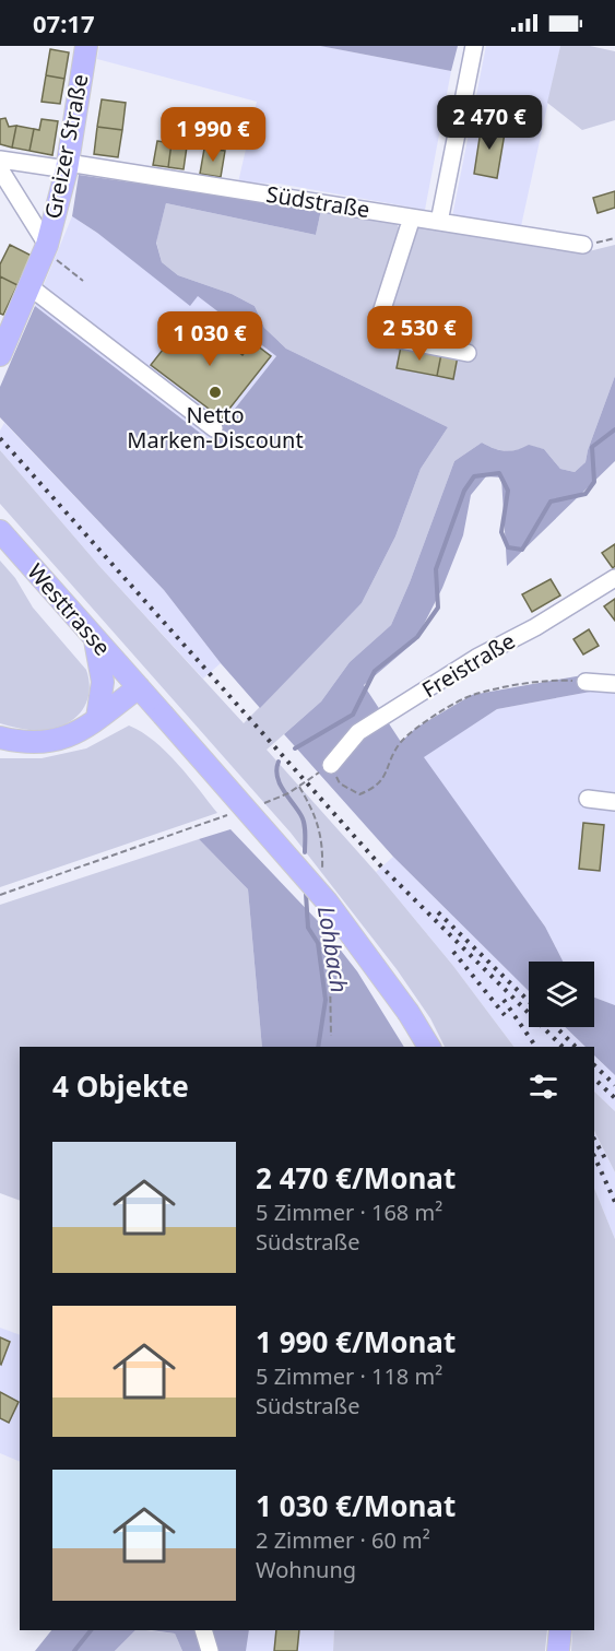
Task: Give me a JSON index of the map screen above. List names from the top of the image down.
{
  "streets": {
    "main road": ["Greizer Straße", "Westtrasse"],
    "street": ["Südstraße", "Freistraße"]
  },
  "crossings": [
    ["Greizer Straße", "Südstraße"]
  ],
  "water": ["Lohbach"],
  "places": ["Netto Marken-Discount"],
  "page": {
    "status": "07:17",
    "price": [
      "2 470 €",
      "1 990 €",
      "2 530 €",
      "1 030 €"
    ],
    "heading": "4 Objekte",
    "list": [
      {
        "name": "2 470 €/Monat",
        "note": "5 Zimmer · 168 m² · Südstraße"
      },
      {
        "name": "1 990 €/Monat",
        "note": "5 Zimmer · 118 m² · Südstraße"
      },
      {
        "name": "1 030 €/Monat",
        "note": "2 Zimmer · 60 m² · Wohnung"
      }
    ]
  }
}
